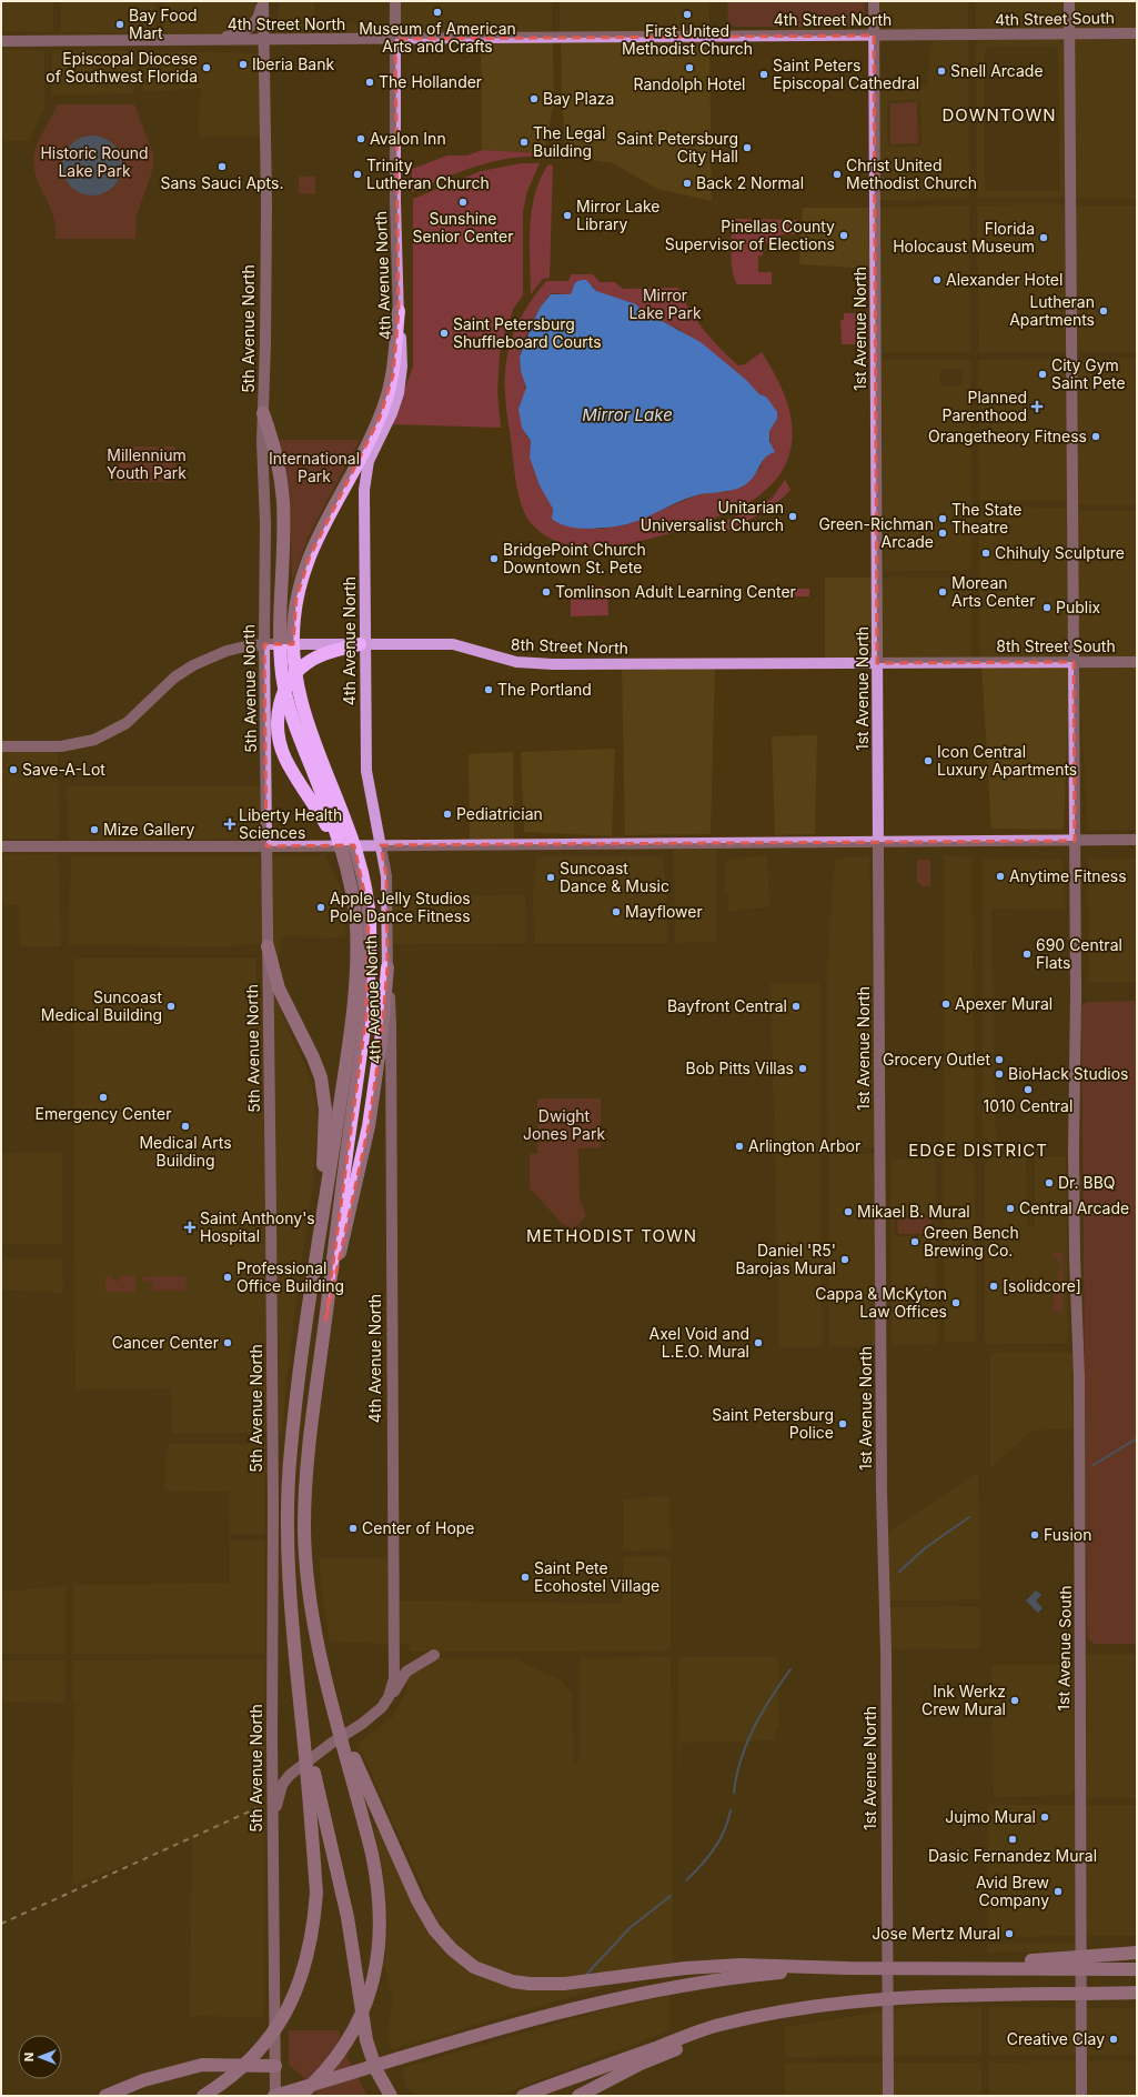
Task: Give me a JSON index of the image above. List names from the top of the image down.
{
  "streets": {
    "main road": [
      "4th Street South",
      "4th Street North",
      "4th Avenue North",
      "5th Avenue North",
      "1st Avenue North",
      "8th Street North",
      "8th Street South",
      "1st Avenue South"
    ]
  },
  "crossings": [
    ["4th Street South", "4th Street North"],
    ["4th Street South", "1st Avenue South"],
    ["4th Street North", "4th Avenue North"],
    ["4th Street North", "5th Avenue North"],
    ["4th Street North", "1st Avenue North"],
    ["4th Avenue North", "5th Avenue North"],
    ["4th Avenue North", "8th Street North"],
    ["5th Avenue North", "8th Street North"],
    ["1st Avenue North", "8th Street North"],
    ["8th Street North", "8th Street South"],
    ["8th Street South", "1st Avenue South"]
  ],
  "districts": ["DOWNTOWN", "EDGE DISTRICT", "METHODIST TOWN"],
  "water": ["Mirror Lake"],
  "parks": [
    "Historic Round Lake Park",
    "Mirror Lake Park",
    "Millennium Youth Park",
    "International Park",
    "Dwight Jones Park"
  ],
  "places": {
    "other": [
      "Museum of American Arts and Crafts",
      "First United Methodist Church",
      "Bay Food Mart",
      "Iberia Bank",
      "Episcopal Diocese of Southwest Florida",
      "Randolph Hotel",
      "Snell Arcade",
      "Saint Peters Episcopal Cathedral",
      "The Hollander",
      "Bay Plaza",
      "Avalon Inn",
      "The Legal Building",
      "Saint Petersburg City Hall",
      "Sans Sauci Apts.",
      "Trinity Lutheran Church",
      "Christ United Methodist Church",
      "Back 2 Normal",
      "Sunshine Senior Center",
      "Mirror Lake Library",
      "Pinellas County Supervisor of Elections",
      "Florida Holocaust Museum",
      "Alexander Hotel",
      "Lutheran Apartments",
      "Saint Petersburg Shuffleboard Courts",
      "City Gym Saint Pete",
      "Orangetheory Fitness",
      "Unitarian Universalist Church",
      "The State Theatre",
      "Green-Richman Arcade",
      "Chihuly Sculpture",
      "BridgePoint Church Downtown St. Pete",
      "Tomlinson Adult Learning Center",
      "Morean Arts Center",
      "Publix",
      "The Portland",
      "Icon Central Luxury Apartments",
      "Save-A-Lot",
      "Pediatrician",
      "Mize Gallery",
      "Anytime Fitness",
      "Suncoast Dance & Music",
      "Apple Jelly Studios Pole Dance Fitness",
      "Mayflower",
      "690 Central Flats",
      "Apexer Mural",
      "Suncoast Medical Building",
      "Bayfront Central",
      "Grocery Outlet",
      "Bob Pitts Villas",
      "BioHack Studios",
      "1010 Central",
      "Emergency Center",
      "Medical Arts Building",
      "Arlington Arbor",
      "Dr. BBQ",
      "Central Arcade",
      "Mikael B. Mural",
      "Green Bench Brewing Co.",
      "Daniel 'R5' Barojas Mural",
      "Professional Office Building",
      "[solidcore]",
      "Cappa & McKyton Law Offices",
      "Cancer Center",
      "Axel Void and L.E.O. Mural",
      "Saint Petersburg Police",
      "Center of Hope",
      "Fusion",
      "Saint Pete Ecohostel Village",
      "Ink Werkz Crew Mural",
      "Jujmo Mural",
      "Dasic Fernandez Mural",
      "Avid Brew Company",
      "Jose Mertz Mural",
      "Creative Clay"
    ],
    "health": ["Planned Parenthood", "Liberty Health Sciences", "Saint Anthony's Hospital"]
  },
  "north": "left"
}
